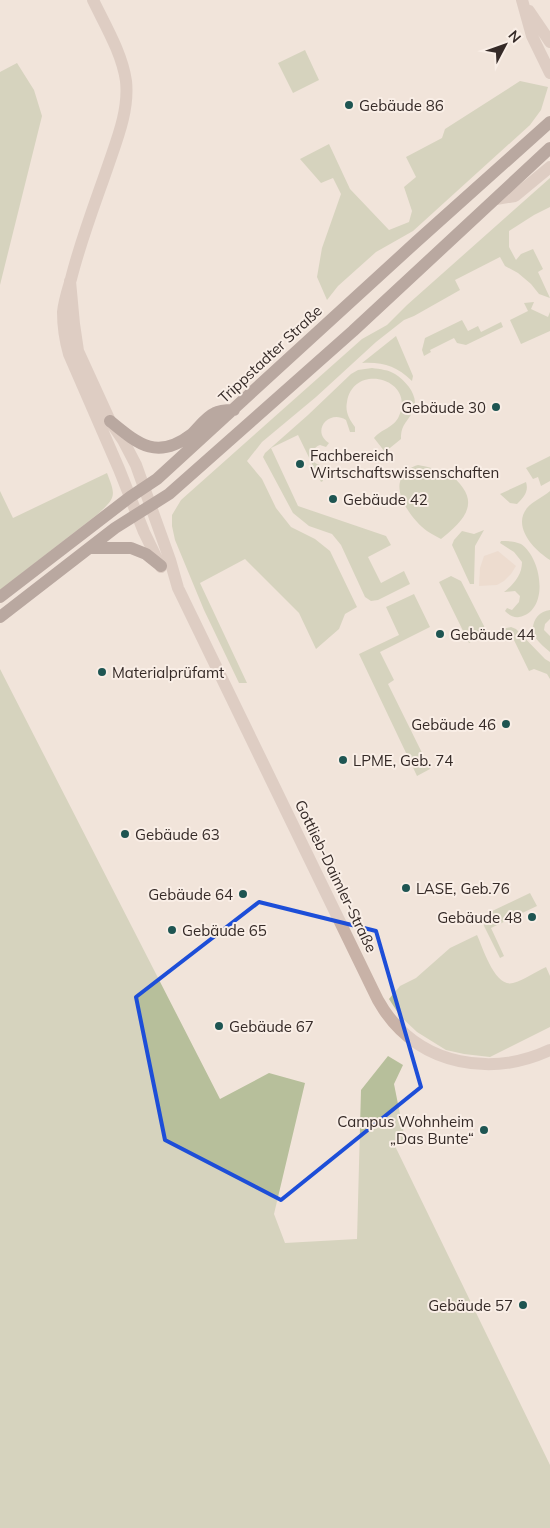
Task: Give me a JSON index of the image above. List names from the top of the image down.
{
  "streets": {
    "main road": ["Trippstadter Straße"],
    "street": ["Gottlieb-Daimler-Straße"]
  },
  "crossings": [
    ["Trippstadter Straße", "Gottlieb-Daimler-Straße"]
  ],
  "places": [
    "Gebäude 86",
    "Gebäude 30",
    "Fachbereich Wirtschaftswissenschaften",
    "Gebäude 42",
    "Gebäude 44",
    "Materialprüfamt",
    "Gebäude 46",
    "LPME, Geb. 74",
    "Gebäude 63",
    "LASE, Geb.76",
    "Gebäude 64",
    "Gebäude 48",
    "Gebäude 65",
    "Gebäude 67",
    "Campus Wohnheim „Das Bunte“",
    "Gebäude 57"
  ],
  "north": "top right"
}
